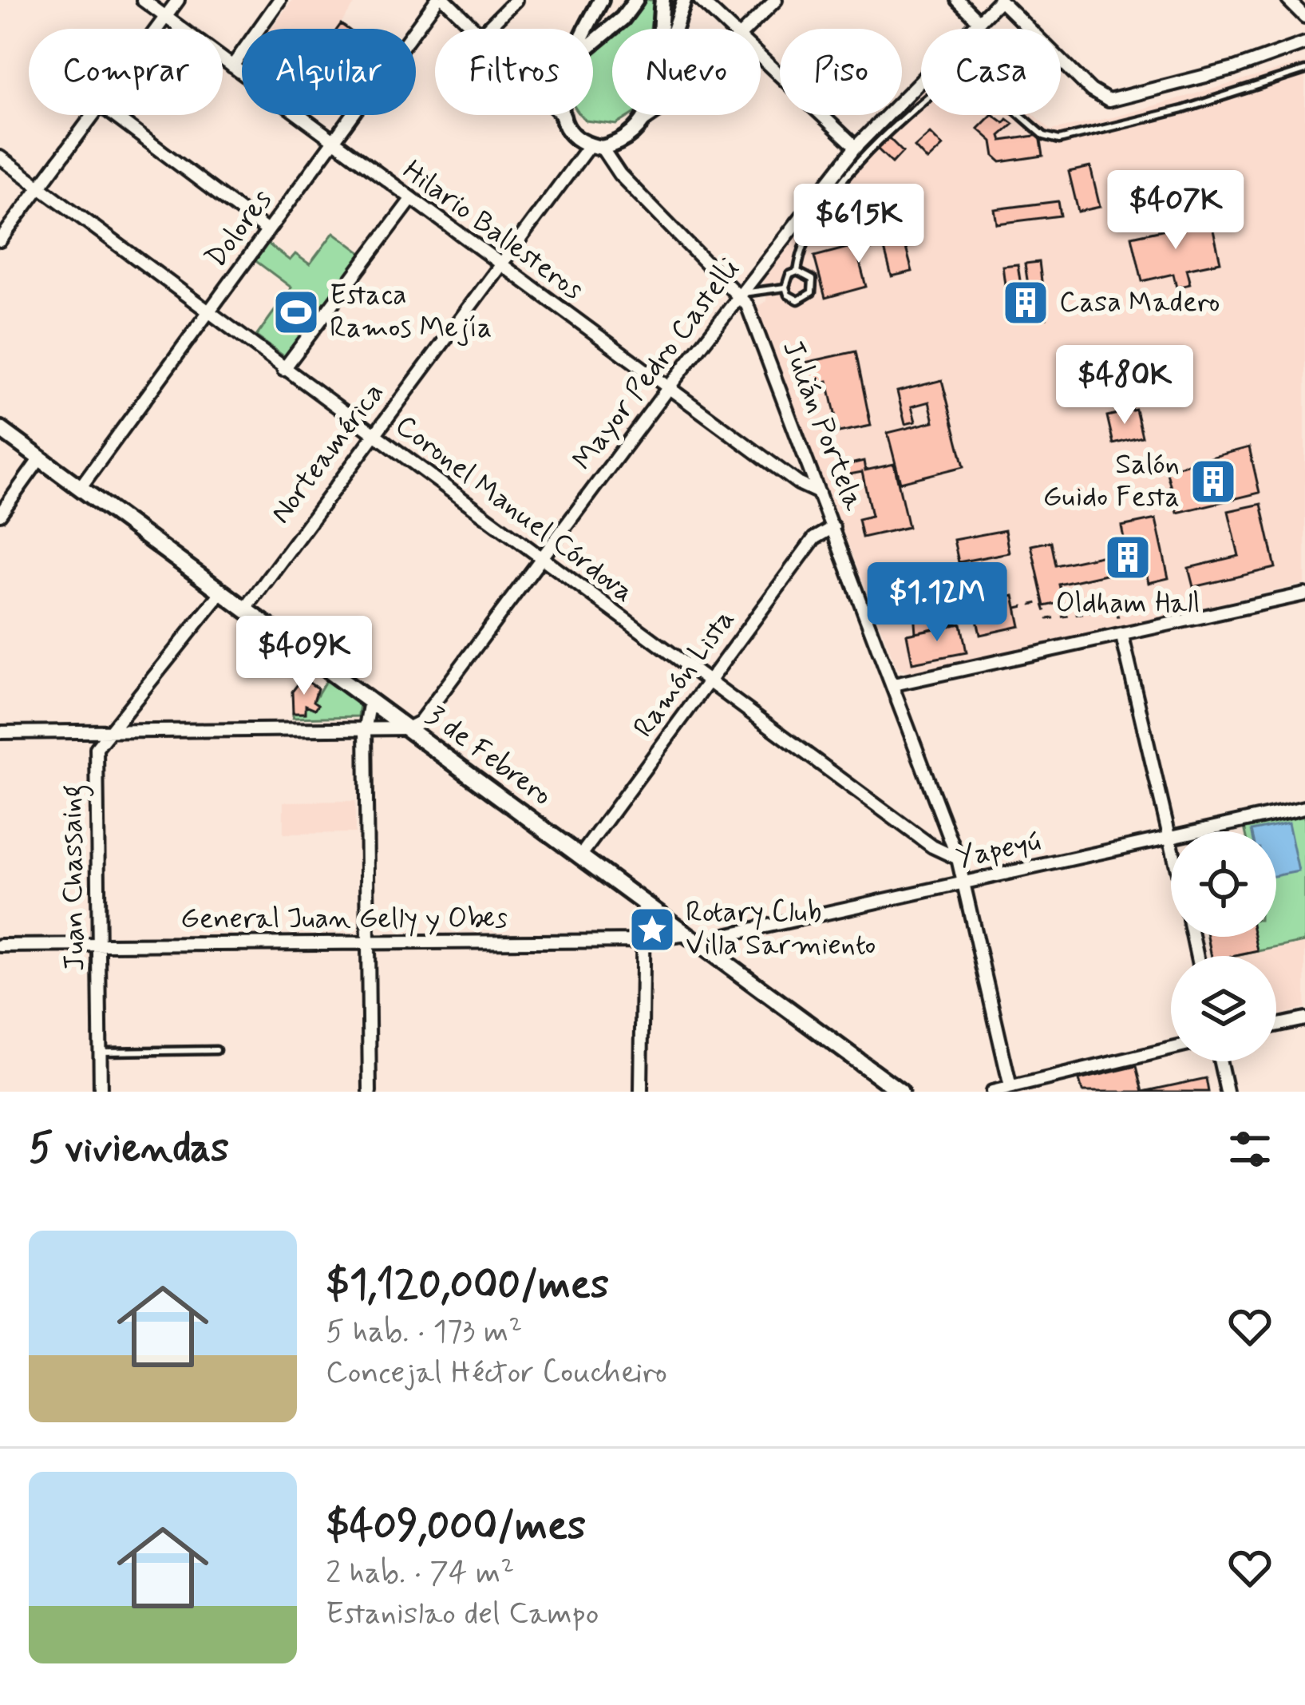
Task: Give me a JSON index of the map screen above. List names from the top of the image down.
{
  "streets": {
    "main road": ["3 de Febrero"],
    "street": [
      "Dolores",
      "Hilario Ballesteros",
      "Mayor Pedro Castelli",
      "Julián Portela",
      "Norteamérica",
      "Coronel Manuel Córdova",
      "Ramón Lista",
      "Yapeyú",
      "Juan Chassaing",
      "General Juan Gelly y Obes"
    ]
  },
  "crossings": [
    ["Dolores", "Hilario Ballesteros"],
    ["Dolores", "Coronel Manuel Córdova"],
    ["Dolores", "3 de Febrero"],
    ["Hilario Ballesteros", "Mayor Pedro Castelli"],
    ["Hilario Ballesteros", "Julián Portela"],
    ["Hilario Ballesteros", "Norteamérica"],
    ["Mayor Pedro Castelli", "Julián Portela"],
    ["Mayor Pedro Castelli", "Coronel Manuel Córdova"],
    ["Mayor Pedro Castelli", "3 de Febrero"],
    ["Julián Portela", "Norteamérica"],
    ["Julián Portela", "Coronel Manuel Córdova"],
    ["Julián Portela", "Ramón Lista"],
    ["Julián Portela", "Yapeyú"],
    ["Norteamérica", "Coronel Manuel Córdova"],
    ["Norteamérica", "3 de Febrero"],
    ["Coronel Manuel Córdova", "Ramón Lista"],
    ["Ramón Lista", "3 de Febrero"],
    ["3 de Febrero", "Yapeyú"],
    ["3 de Febrero", "Juan Chassaing"],
    ["3 de Febrero", "General Juan Gelly y Obes"],
    ["Juan Chassaing", "General Juan Gelly y Obes"]
  ],
  "places": {
    "building": ["Casa Madero", "Salón Guido Festa", "Oldham Hall"],
    "sports": ["Estaca Ramos Mejía"],
    "place": ["Rotary Club Villa Sarmiento"]
  },
  "page": {
    "chip": [
      "Comprar",
      "Alquilar",
      "Filtros",
      "Nuevo",
      "Piso",
      "Casa"
    ],
    "price": [
      "$407K",
      "$615K",
      "$480K",
      "$1.12M",
      "$409K"
    ],
    "heading": "5 viviendas",
    "list": [
      {
        "name": "$1,120,000/mes",
        "note": "5 hab. · 173 m² · Concejal Héctor Coucheiro"
      },
      {
        "name": "$409,000/mes",
        "note": "2 hab. · 74 m² · Estanislao del Campo"
      }
    ]
  }
}
